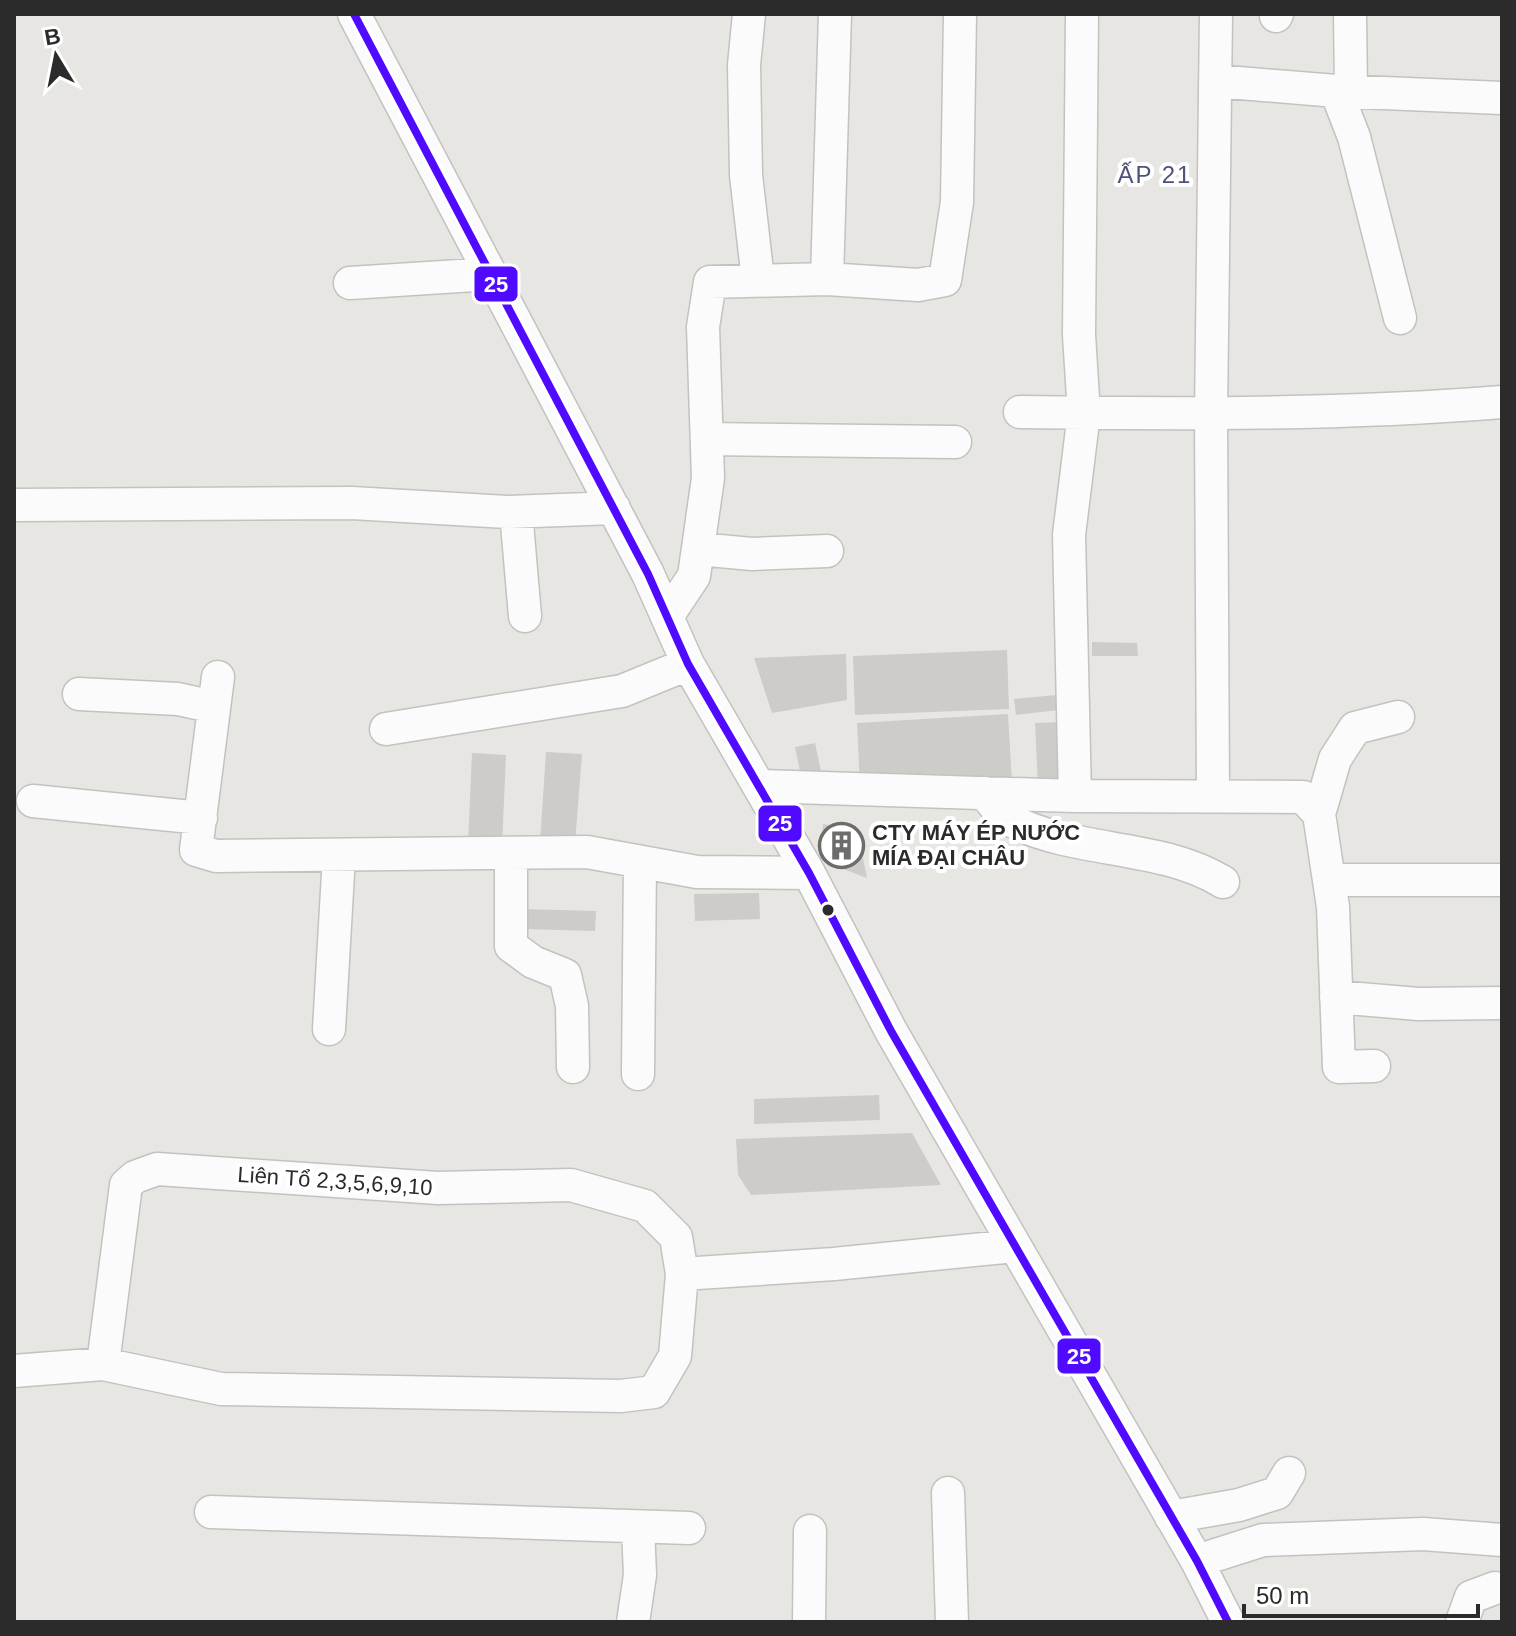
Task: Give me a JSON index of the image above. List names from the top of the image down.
{
  "streets": {
    "street": ["Liên Tổ 2,3,5,6,9,10"]
  },
  "districts": ["ẤP 21"],
  "places": {
    "building": ["CTY MÁY ÉP NƯỚC MÍA ĐẠI CHÂU"]
  },
  "lines": ["transit line 25"],
  "scale_bar": "50 m",
  "north": "top"
}
